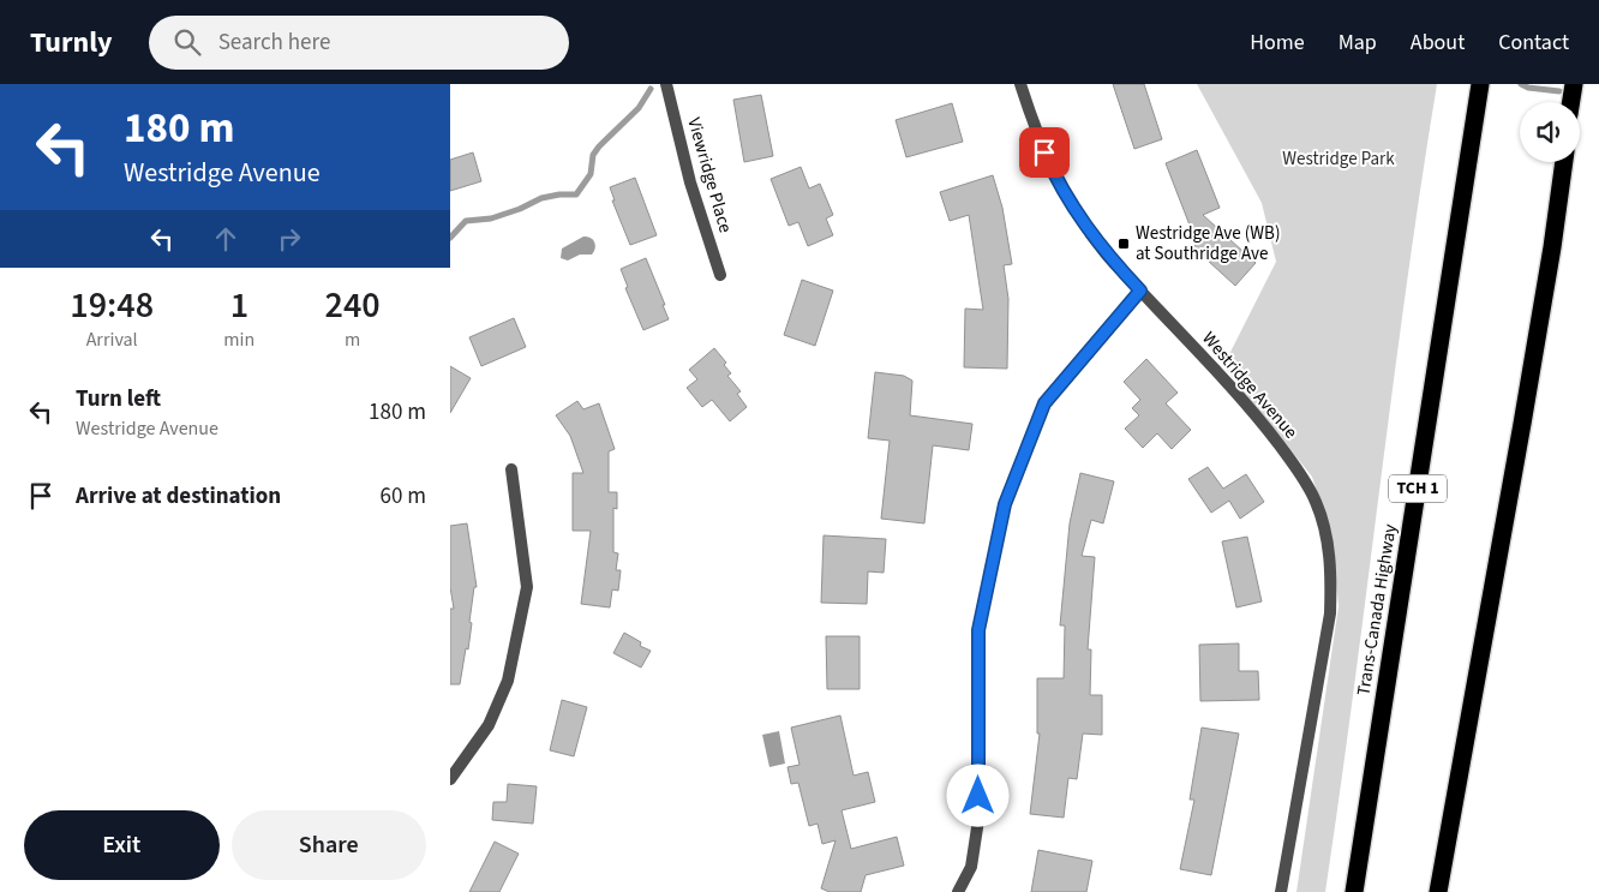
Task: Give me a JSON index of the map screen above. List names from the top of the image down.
{
  "streets": {
    "highway": ["TCH 1", "Trans-Canada Highway"],
    "street": ["Viewridge Place", "Westridge Avenue"]
  },
  "parks": ["Westridge Park"],
  "places": {
    "transit": ["Westridge Ave (WB) at Southridge Ave"]
  },
  "page": {
    "header": "Turnly",
    "search": "Search here",
    "nav": [
      "Home",
      "Map",
      "About",
      "Contact"
    ],
    "turn": ["180 m", "Westridge Avenue"],
    "eta": [
      "19:48",
      "Arrival",
      "1",
      "min",
      "240",
      "m"
    ],
    "list": [
      {
        "name": "Turn left",
        "note": "Westridge Avenue",
        "value": "180 m"
      },
      {
        "name": "Arrive at destination",
        "value": "60 m"
      }
    ],
    "buttons": ["Exit", "Share"]
  }
}
